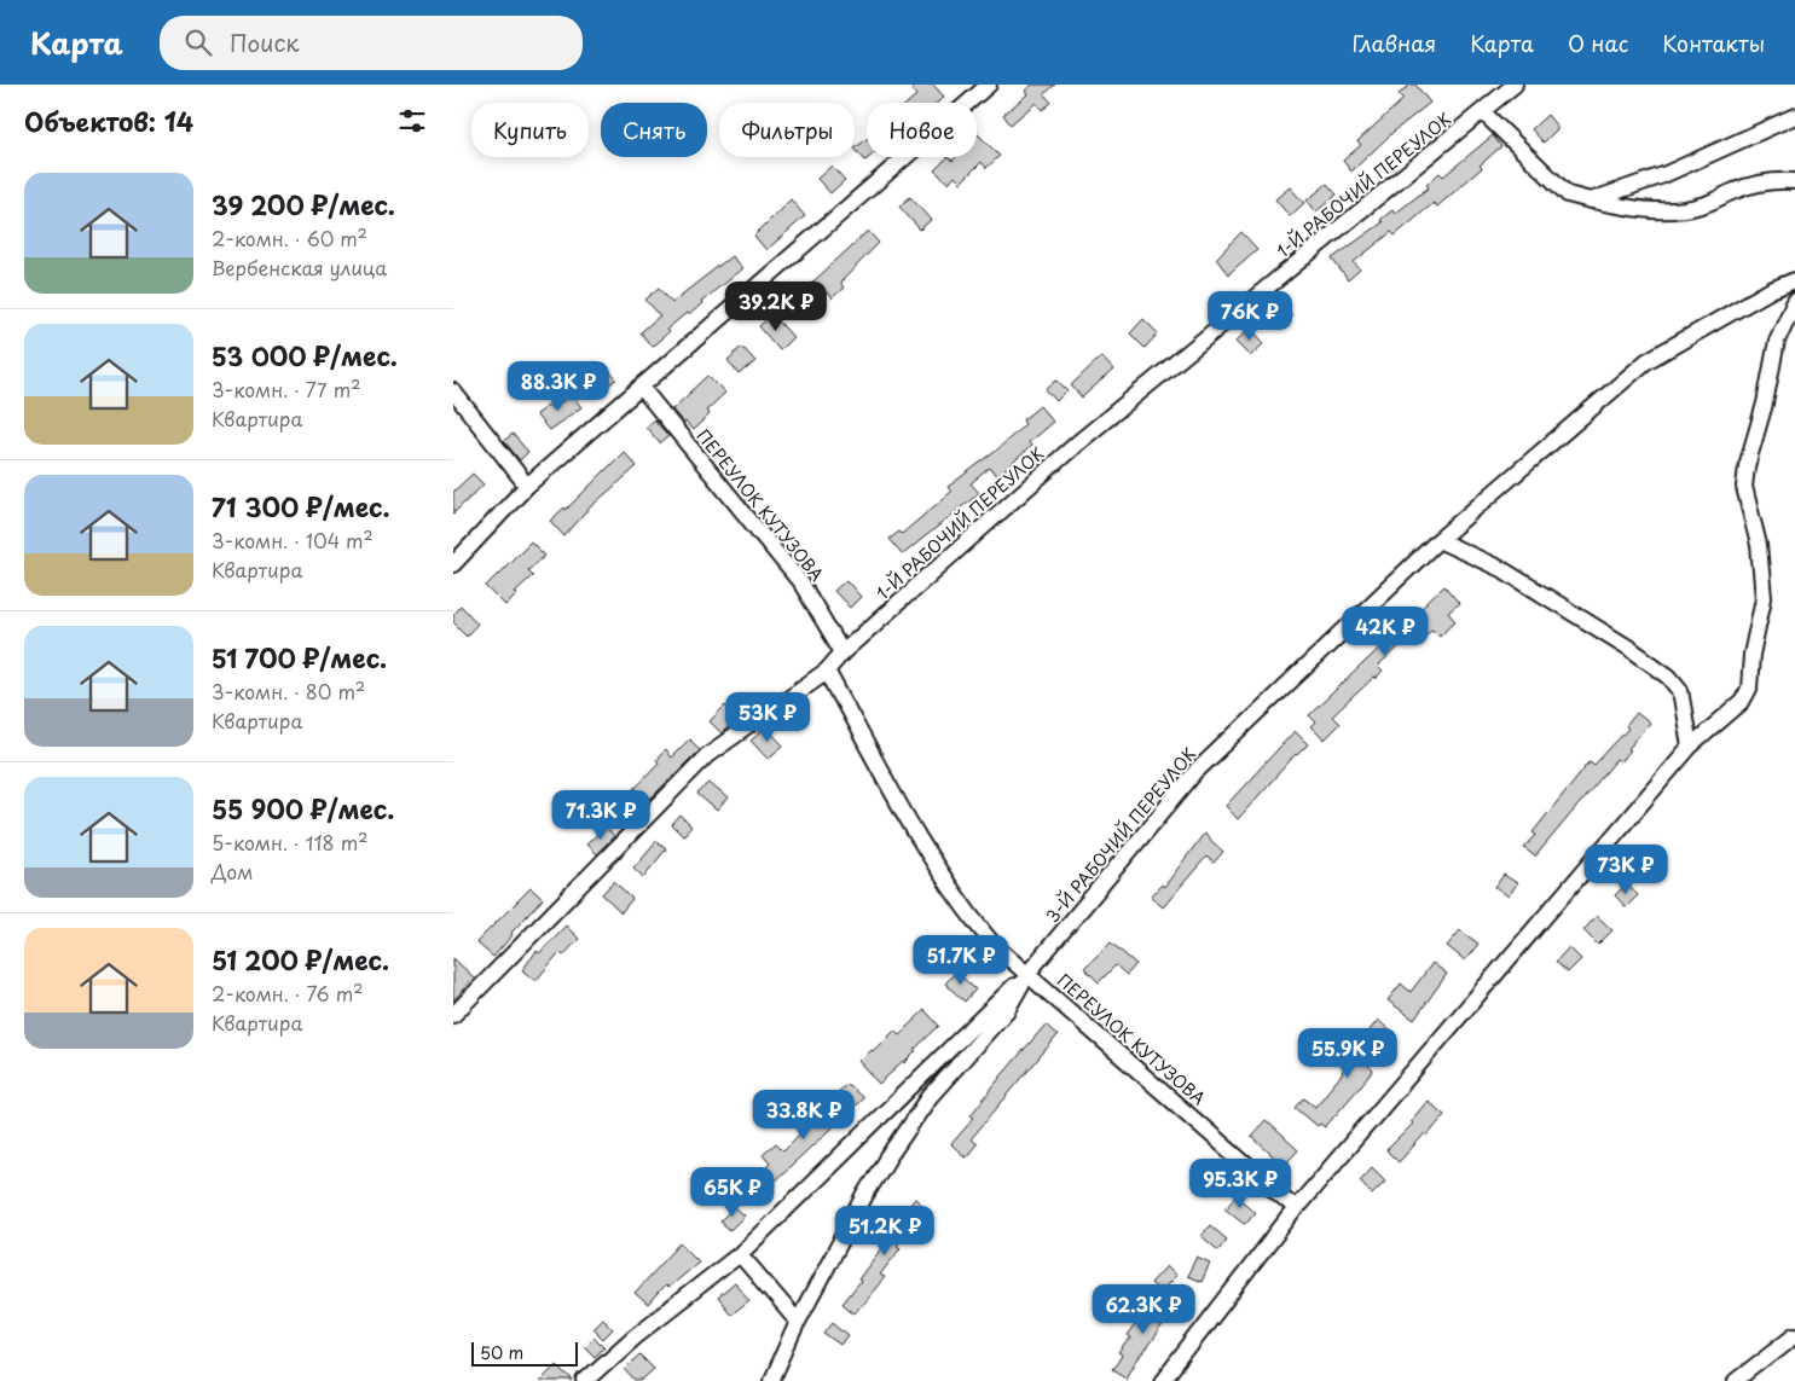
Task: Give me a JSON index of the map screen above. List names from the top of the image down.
{
  "streets": {
    "street": ["1-Й РАБОЧИЙ ПЕРЕУЛОК", "ПЕРЕУЛОК КУТУЗОВА", "3-Й РАБОЧИЙ ПЕРЕУЛОК"]
  },
  "crossings": [
    ["1-Й РАБОЧИЙ ПЕРЕУЛОК", "ПЕРЕУЛОК КУТУЗОВА"],
    ["ПЕРЕУЛОК КУТУЗОВА", "3-Й РАБОЧИЙ ПЕРЕУЛОК"]
  ],
  "scale_bar": "50 m",
  "page": {
    "header": "Карта",
    "search": "Поиск",
    "nav": [
      "Главная",
      "Карта",
      "О нас",
      "Контакты"
    ],
    "heading": "Объектов: 14",
    "chip": [
      "Купить",
      "Снять",
      "Фильтры",
      "Новое"
    ],
    "list": [
      {
        "name": "39 200 ₽/мес.",
        "note": "2-комн. · 60 m² · Вербенская улица"
      },
      {
        "name": "53 000 ₽/мес.",
        "note": "3-комн. · 77 m² · Квартира"
      },
      {
        "name": "71 300 ₽/мес.",
        "note": "3-комн. · 104 m² · Квартира"
      },
      {
        "name": "51 700 ₽/мес.",
        "note": "3-комн. · 80 m² · Квартира"
      },
      {
        "name": "55 900 ₽/мес.",
        "note": "5-комн. · 118 m² · Дом"
      },
      {
        "name": "51 200 ₽/мес.",
        "note": "2-комн. · 76 m² · Квартира"
      }
    ],
    "price": [
      "39.2K ₽",
      "76K ₽",
      "88.3K ₽",
      "42K ₽",
      "53K ₽",
      "71.3K ₽",
      "73K ₽",
      "51.7K ₽",
      "55.9K ₽",
      "33.8K ₽",
      "95.3K ₽",
      "65K ₽",
      "51.2K ₽",
      "62.3K ₽"
    ],
    "scale": "50 m"
  }
}
